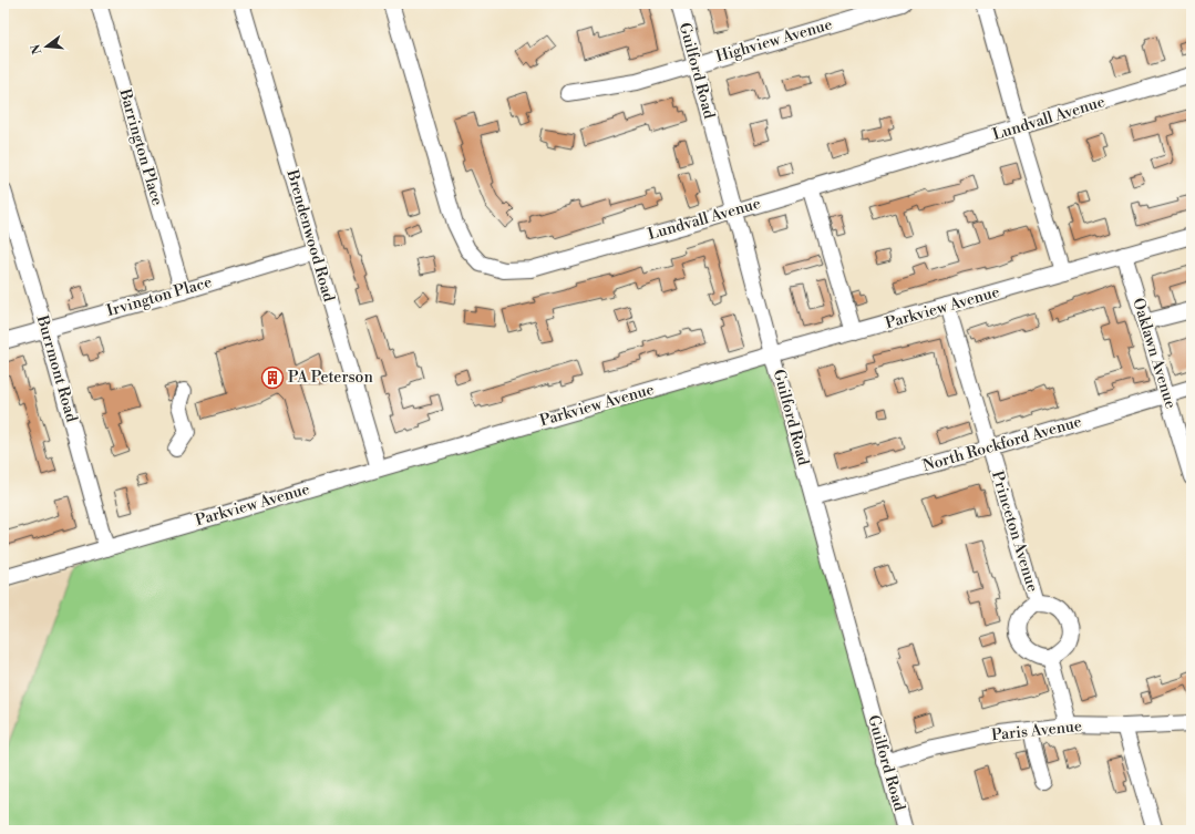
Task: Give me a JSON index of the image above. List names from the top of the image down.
{
  "streets": {
    "street": [
      "Highview Avenue",
      "Guilford Road",
      "Lundvall Avenue",
      "Barrington Place",
      "Brendenwood Road",
      "Irvington Place",
      "Parkview Avenue",
      "Oaklawn Avenue",
      "Burrmont Road",
      "North Rockford Avenue",
      "Princeton Avenue",
      "Paris Avenue"
    ]
  },
  "crossings": [
    ["Highview Avenue", "Guilford Road"],
    ["Guilford Road", "Lundvall Avenue"],
    ["Guilford Road", "Parkview Avenue"],
    ["Guilford Road", "North Rockford Avenue"],
    ["Guilford Road", "Paris Avenue"],
    ["Barrington Place", "Irvington Place"],
    ["Brendenwood Road", "Irvington Place"],
    ["Brendenwood Road", "Parkview Avenue"],
    ["Irvington Place", "Burrmont Road"],
    ["Parkview Avenue", "Oaklawn Avenue"],
    ["Parkview Avenue", "Burrmont Road"],
    ["Parkview Avenue", "Princeton Avenue"],
    ["Oaklawn Avenue", "North Rockford Avenue"],
    ["North Rockford Avenue", "Princeton Avenue"]
  ],
  "places": {
    "building": ["PA Peterson"]
  },
  "north": "left"
}
